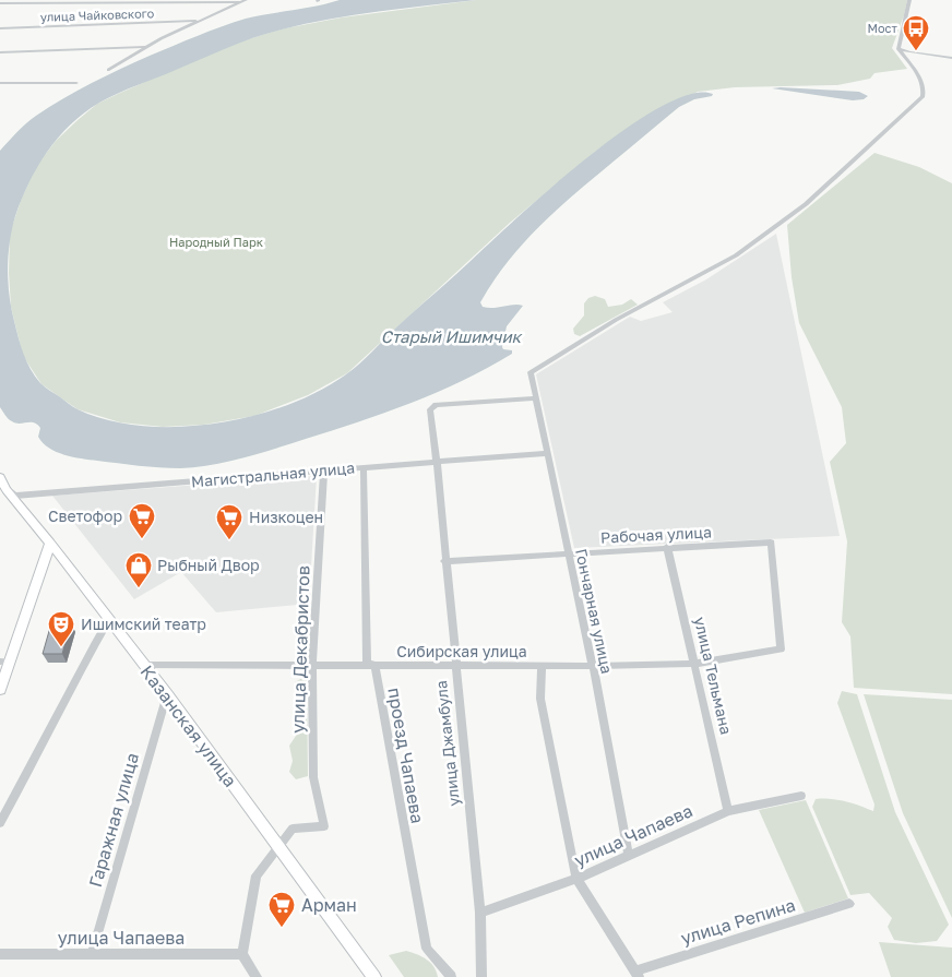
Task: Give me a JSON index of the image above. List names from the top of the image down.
{
  "streets": {
    "main road": ["Казанская улица"],
    "street": [
      "улица Чайковского",
      "Магистральная улица",
      "Рабочая улица",
      "Гончарная улица",
      "улица Декабристов",
      "Сибирская улица",
      "улица Тельмана",
      "улица Джамбула",
      "проезд Чапаева",
      "Гаражная улица",
      "улица Чапаева",
      "улица Репина"
    ]
  },
  "crossings": [
    ["Магистральная улица", "Гончарная улица"],
    ["Магистральная улица", "улица Декабристов"],
    ["Магистральная улица", "Казанская улица"],
    ["Магистральная улица", "улица Джамбула"],
    ["Магистральная улица", "проезд Чапаева"],
    ["Рабочая улица", "Гончарная улица"],
    ["Рабочая улица", "Сибирская улица"],
    ["Рабочая улица", "улица Тельмана"],
    ["Рабочая улица", "улица Джамбула"],
    ["Гончарная улица", "Сибирская улица"],
    ["Гончарная улица", "улица Джамбула"],
    ["Гончарная улица", "улица Чапаева"],
    ["улица Декабристов", "Сибирская улица"],
    ["улица Декабристов", "Казанская улица"],
    ["улица Декабристов", "улица Чапаева"],
    ["Сибирская улица", "улица Тельмана"],
    ["Сибирская улица", "Казанская улица"],
    ["Сибирская улица", "улица Джамбула"],
    ["Сибирская улица", "проезд Чапаева"],
    ["улица Тельмана", "улица Чапаева"],
    ["Казанская улица", "Гаражная улица"],
    ["улица Джамбула", "улица Чапаева"],
    ["Гаражная улица", "улица Чапаева"]
  ],
  "water": ["Старый Ишимчик"],
  "parks": ["Народный Парк"],
  "places": {
    "bus stop": ["Мост"],
    "supermarket": ["Светофор", "Низкоцен", "Арман"],
    "shop": ["Рыбный Двор"],
    "theatre": ["Ишимский театр"]
  }
}
